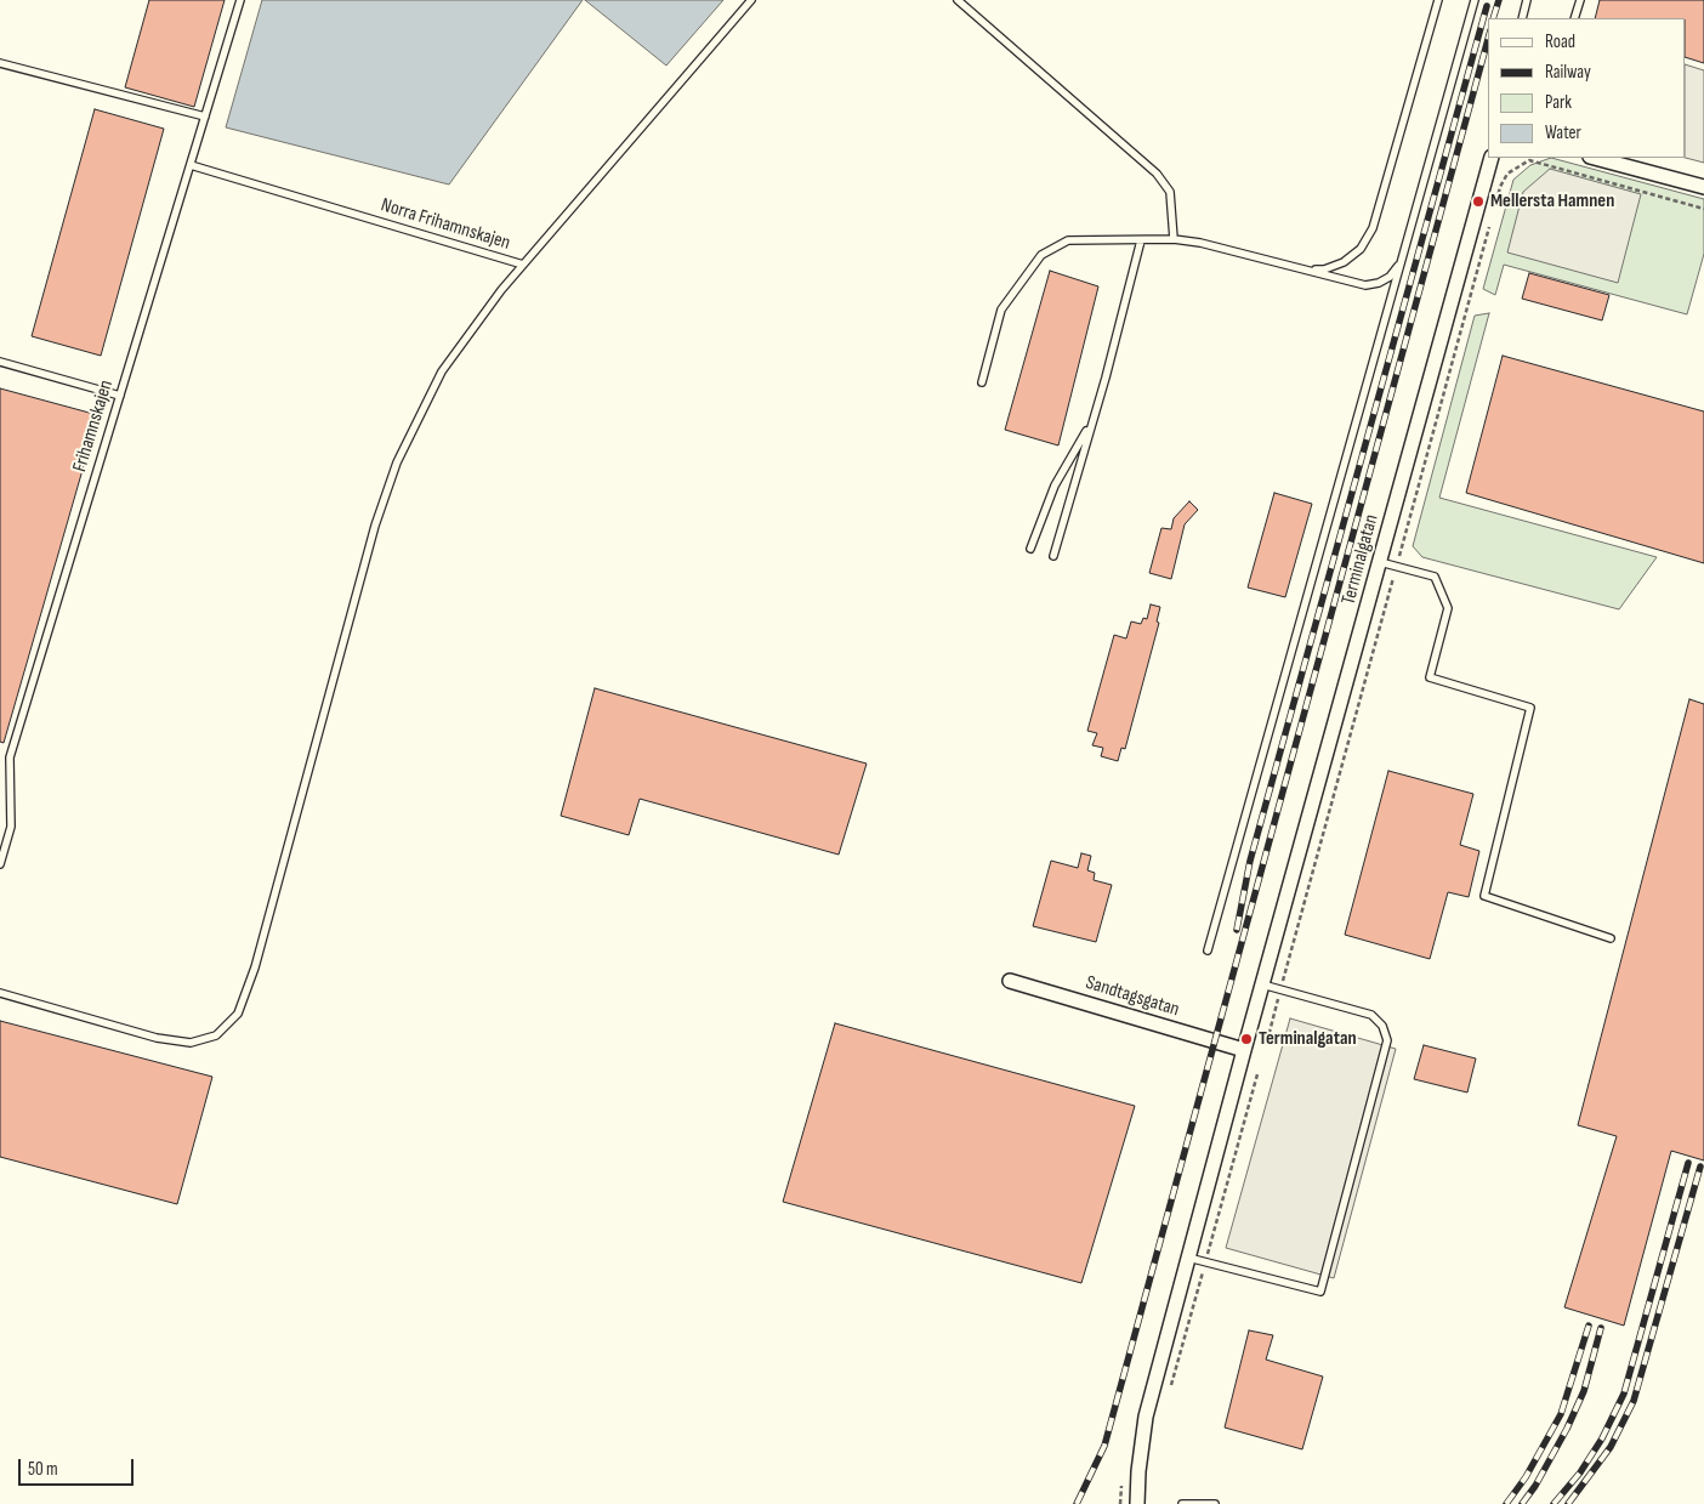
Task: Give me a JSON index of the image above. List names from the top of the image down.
{
  "streets": {
    "street": ["Terminalgatan", "Sandtagsgatan"],
    "lane": ["Norra Frihamnskajen", "Frihamnskajen"]
  },
  "crossings": [
    ["Norra Frihamnskajen", "Frihamnskajen"],
    ["Terminalgatan", "Sandtagsgatan"]
  ],
  "places": ["Mellersta Hamnen", "Terminalgatan"],
  "legend": [
    "Road",
    "Railway",
    "Park",
    "Water"
  ],
  "scale_bar": "50 m"
}
